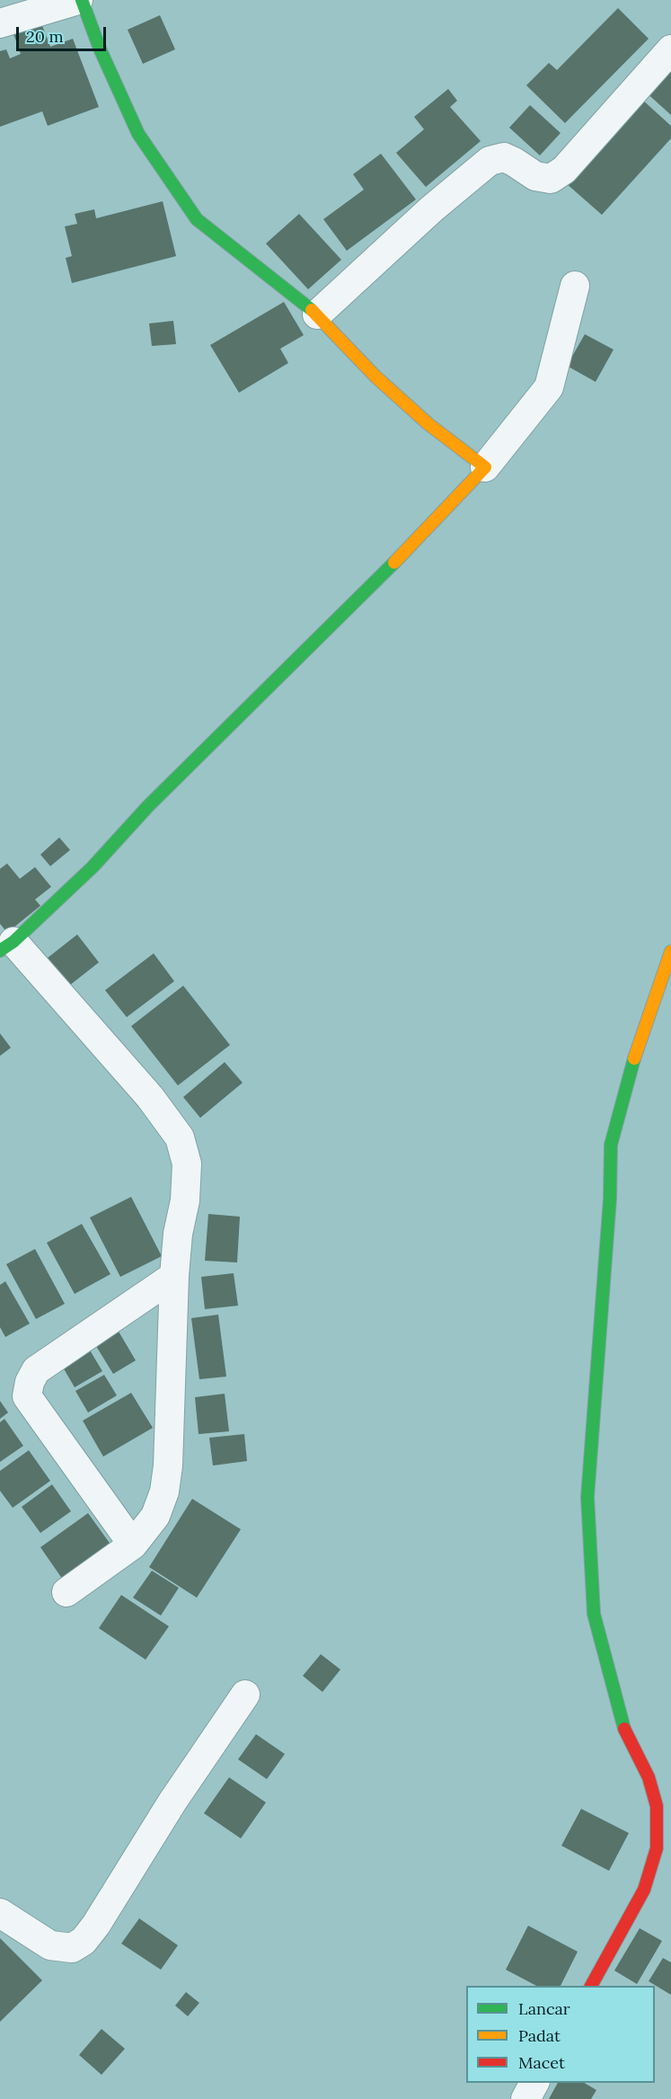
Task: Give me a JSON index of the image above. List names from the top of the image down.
{
  "legend": ["Lancar", "Padat", "Macet"],
  "scale_bar": "20 m"
}
